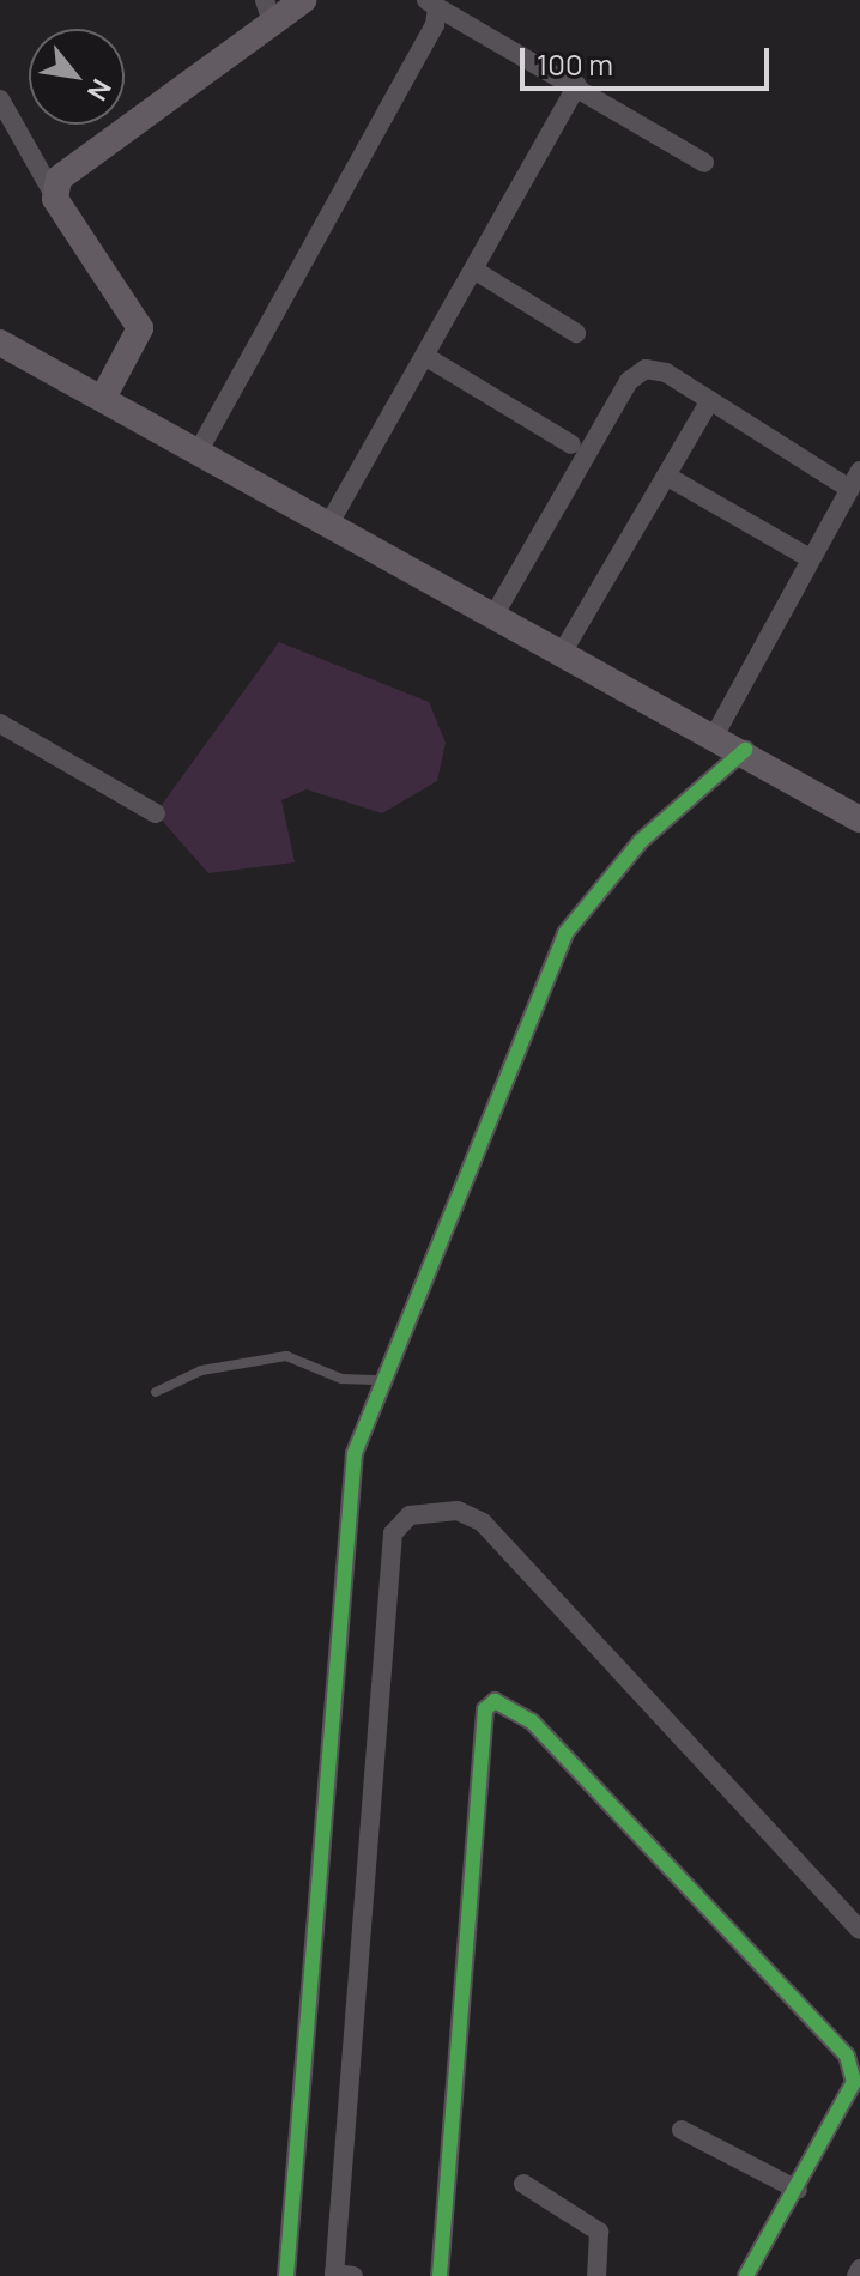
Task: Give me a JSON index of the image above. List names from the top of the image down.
{
  "scale_bar": "100 m",
  "north": "bottom right"
}
